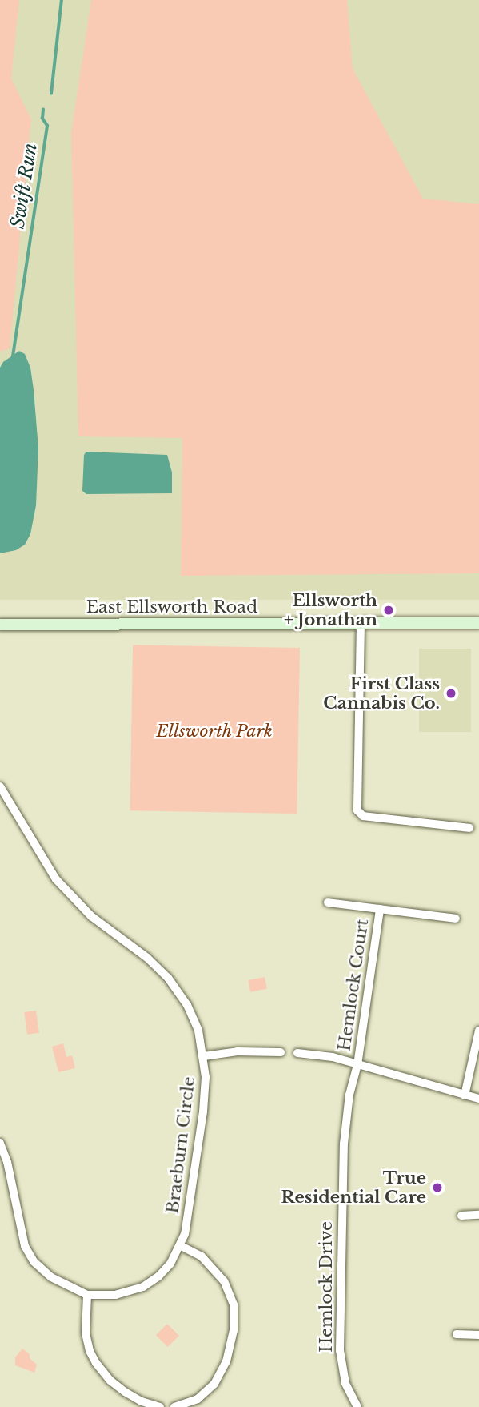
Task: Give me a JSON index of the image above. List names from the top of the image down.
{
  "streets": {
    "main road": ["East Ellsworth Road"],
    "street": ["Hemlock Court", "Braeburn Circle", "Hemlock Drive"]
  },
  "crossings": [
    ["Hemlock Court", "Hemlock Drive"]
  ],
  "water": ["Swift Run"],
  "parks": ["Ellsworth Park"],
  "places": ["Ellsworth + Jonathan", "First Class Cannabis Co.", "True Residential Care"]
}
